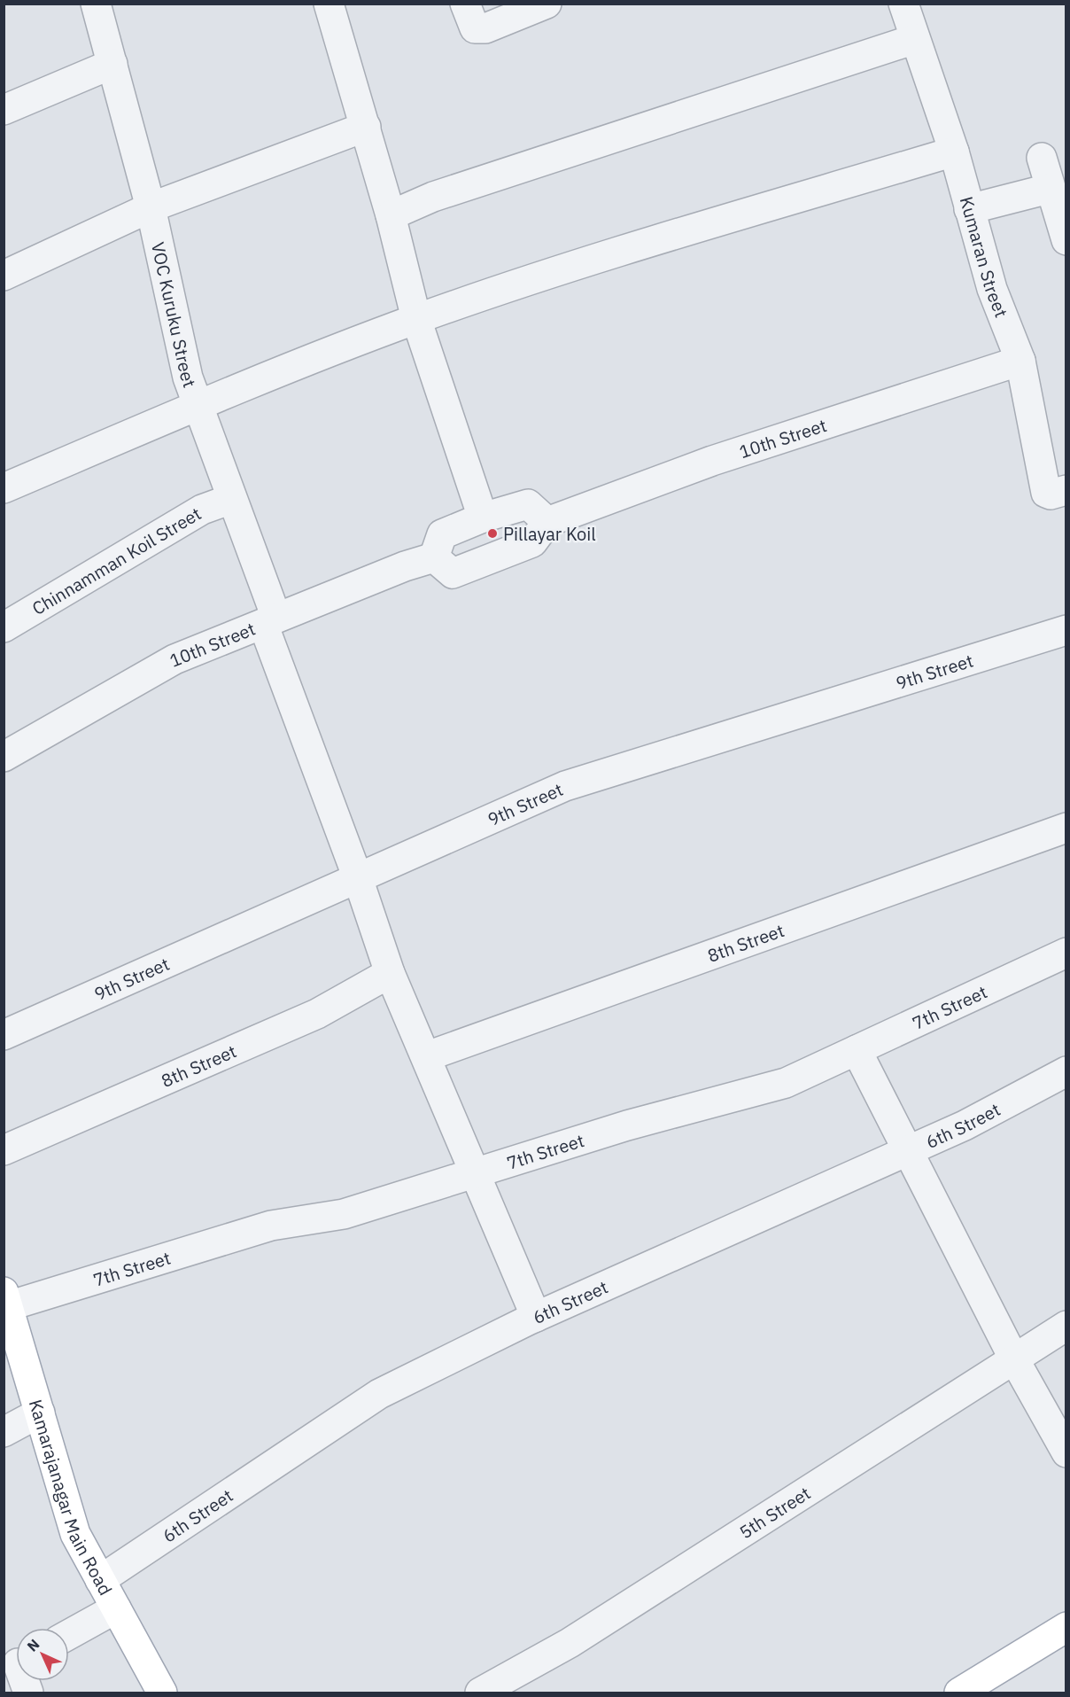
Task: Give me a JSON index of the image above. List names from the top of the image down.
{
  "streets": {
    "main road": ["Kamarajanagar Main Road"],
    "street": [
      "Kumaran Street",
      "VOC Kuruku Street",
      "10th Street",
      "Chinnamman Koil Street",
      "9th Street",
      "8th Street",
      "7th Street",
      "6th Street",
      "5th Street"
    ]
  },
  "crossings": [
    ["Kumaran Street", "10th Street"],
    ["VOC Kuruku Street", "10th Street"],
    ["VOC Kuruku Street", "Chinnamman Koil Street"],
    ["VOC Kuruku Street", "9th Street"],
    ["VOC Kuruku Street", "8th Street"],
    ["VOC Kuruku Street", "7th Street"],
    ["VOC Kuruku Street", "6th Street"],
    ["7th Street", "Kamarajanagar Main Road"],
    ["6th Street", "Kamarajanagar Main Road"]
  ],
  "places": ["Pillayar Koil"],
  "north": "top left"
}
